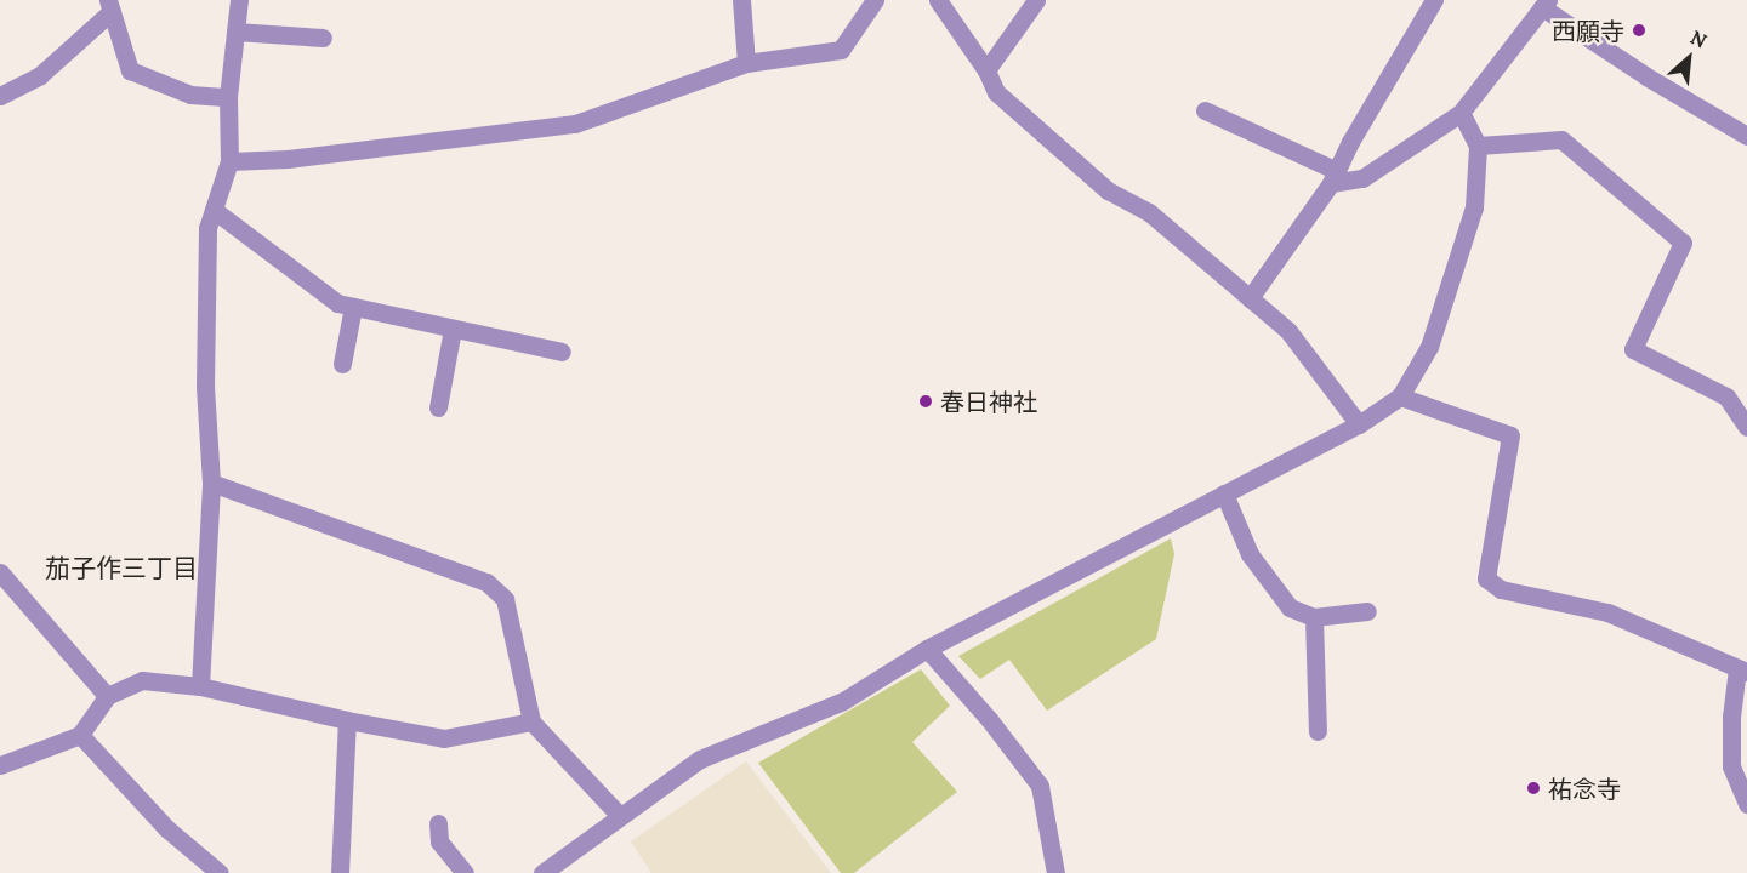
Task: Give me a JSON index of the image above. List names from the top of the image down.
{
  "districts": ["茄子作三丁目"],
  "places": ["西願寺", "春日神社", "祐念寺"],
  "north": "top right"
}
